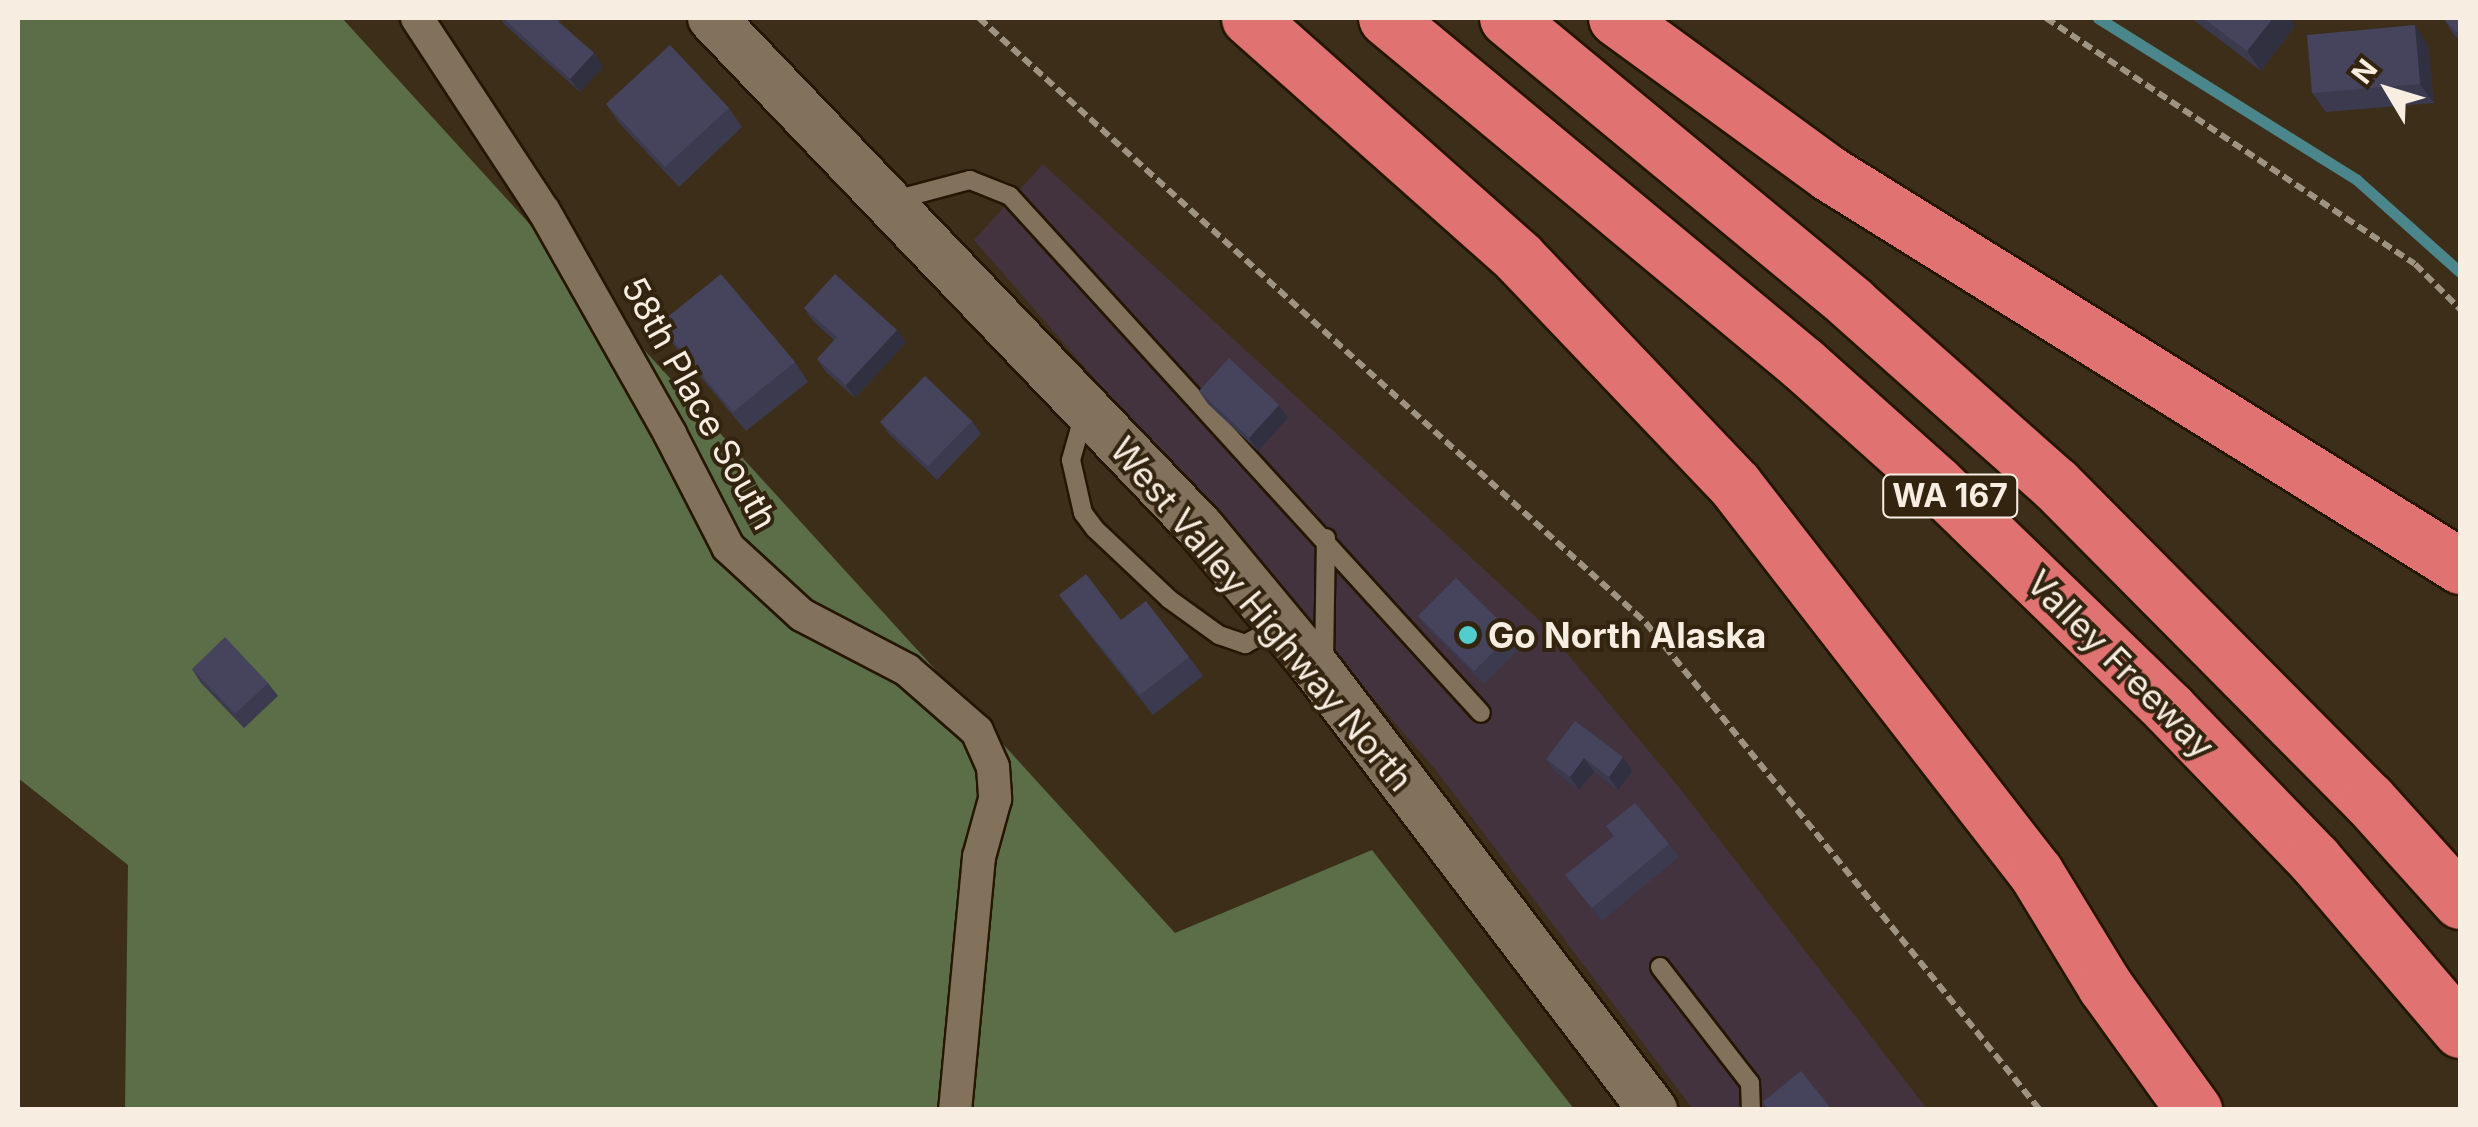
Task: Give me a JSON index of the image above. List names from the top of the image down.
{
  "streets": {
    "highway": ["WA 167", "Valley Freeway"],
    "main road": ["West Valley Highway North"],
    "street": ["58th Place South"]
  },
  "places": ["Go North Alaska"],
  "north": "top left"
}
